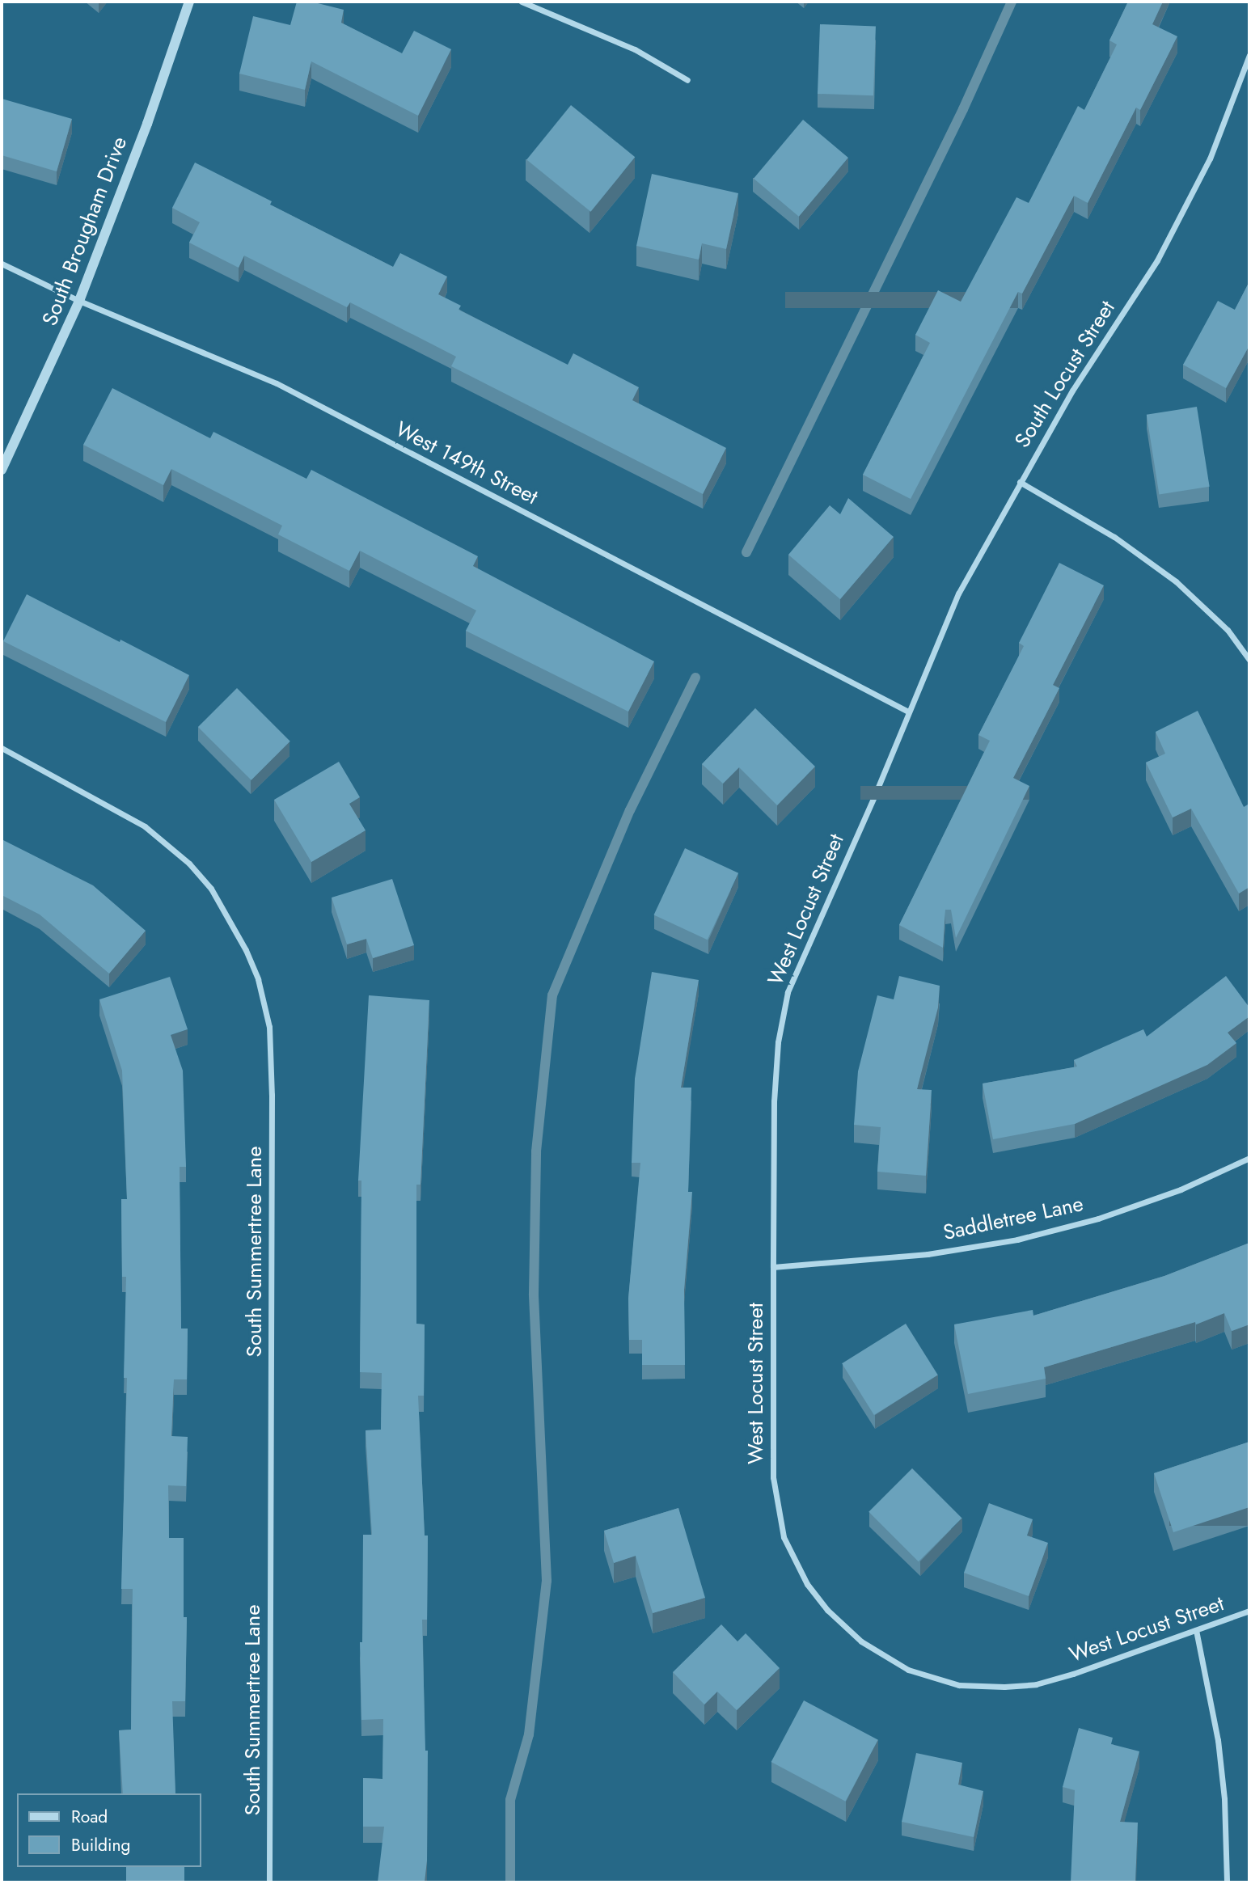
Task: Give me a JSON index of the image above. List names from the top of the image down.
{
  "streets": {
    "street": [
      "South Brougham Drive",
      "South Locust Street",
      "West 149th Street",
      "West Locust Street",
      "Saddletree Lane",
      "South Summertree Lane"
    ]
  },
  "crossings": [
    ["South Brougham Drive", "West 149th Street"],
    ["South Locust Street", "West 149th Street"],
    ["South Locust Street", "West Locust Street"],
    ["West 149th Street", "West Locust Street"],
    ["West Locust Street", "Saddletree Lane"]
  ],
  "legend": ["Road", "Building"]
}
